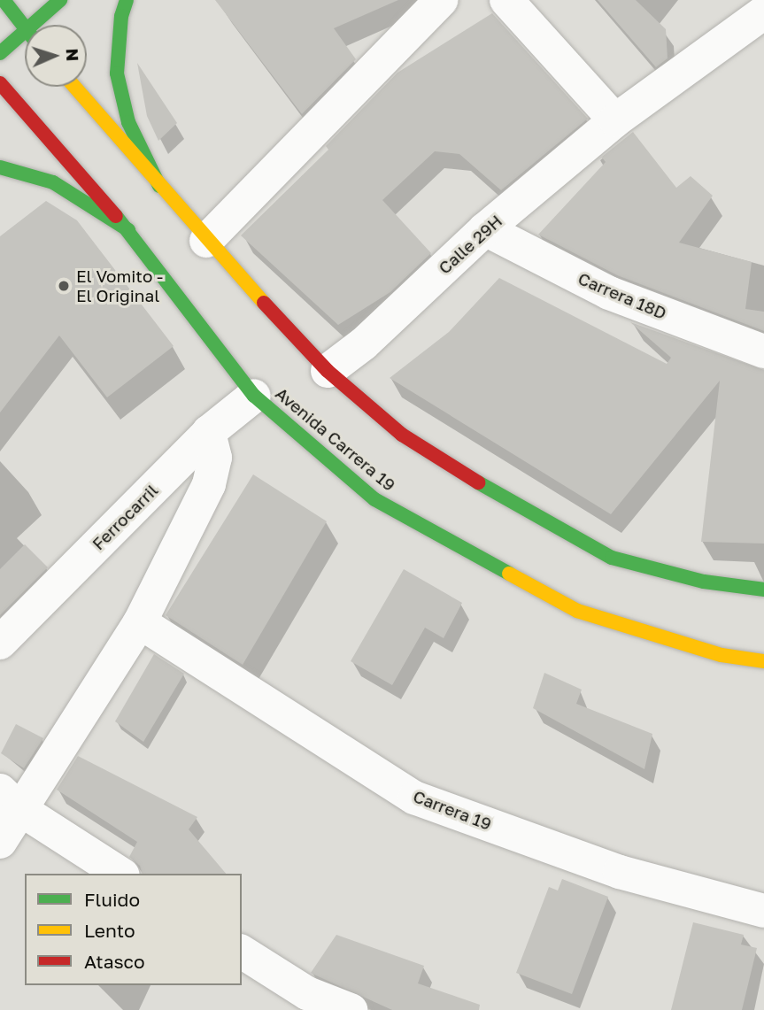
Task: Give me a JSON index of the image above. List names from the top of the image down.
{
  "streets": {
    "main road": ["Avenida Carrera 19"],
    "street": [
      "Calle 29H",
      "Carrera 18D",
      "Ferrocarril",
      "Carrera 19"
    ]
  },
  "crossings": [
    ["Calle 29H", "Carrera 18D"],
    ["Avenida Carrera 19", "Ferrocarril"]
  ],
  "places": ["El Vomito - El Original"],
  "legend": ["Fluido", "Lento", "Atasco"],
  "north": "right"
}
